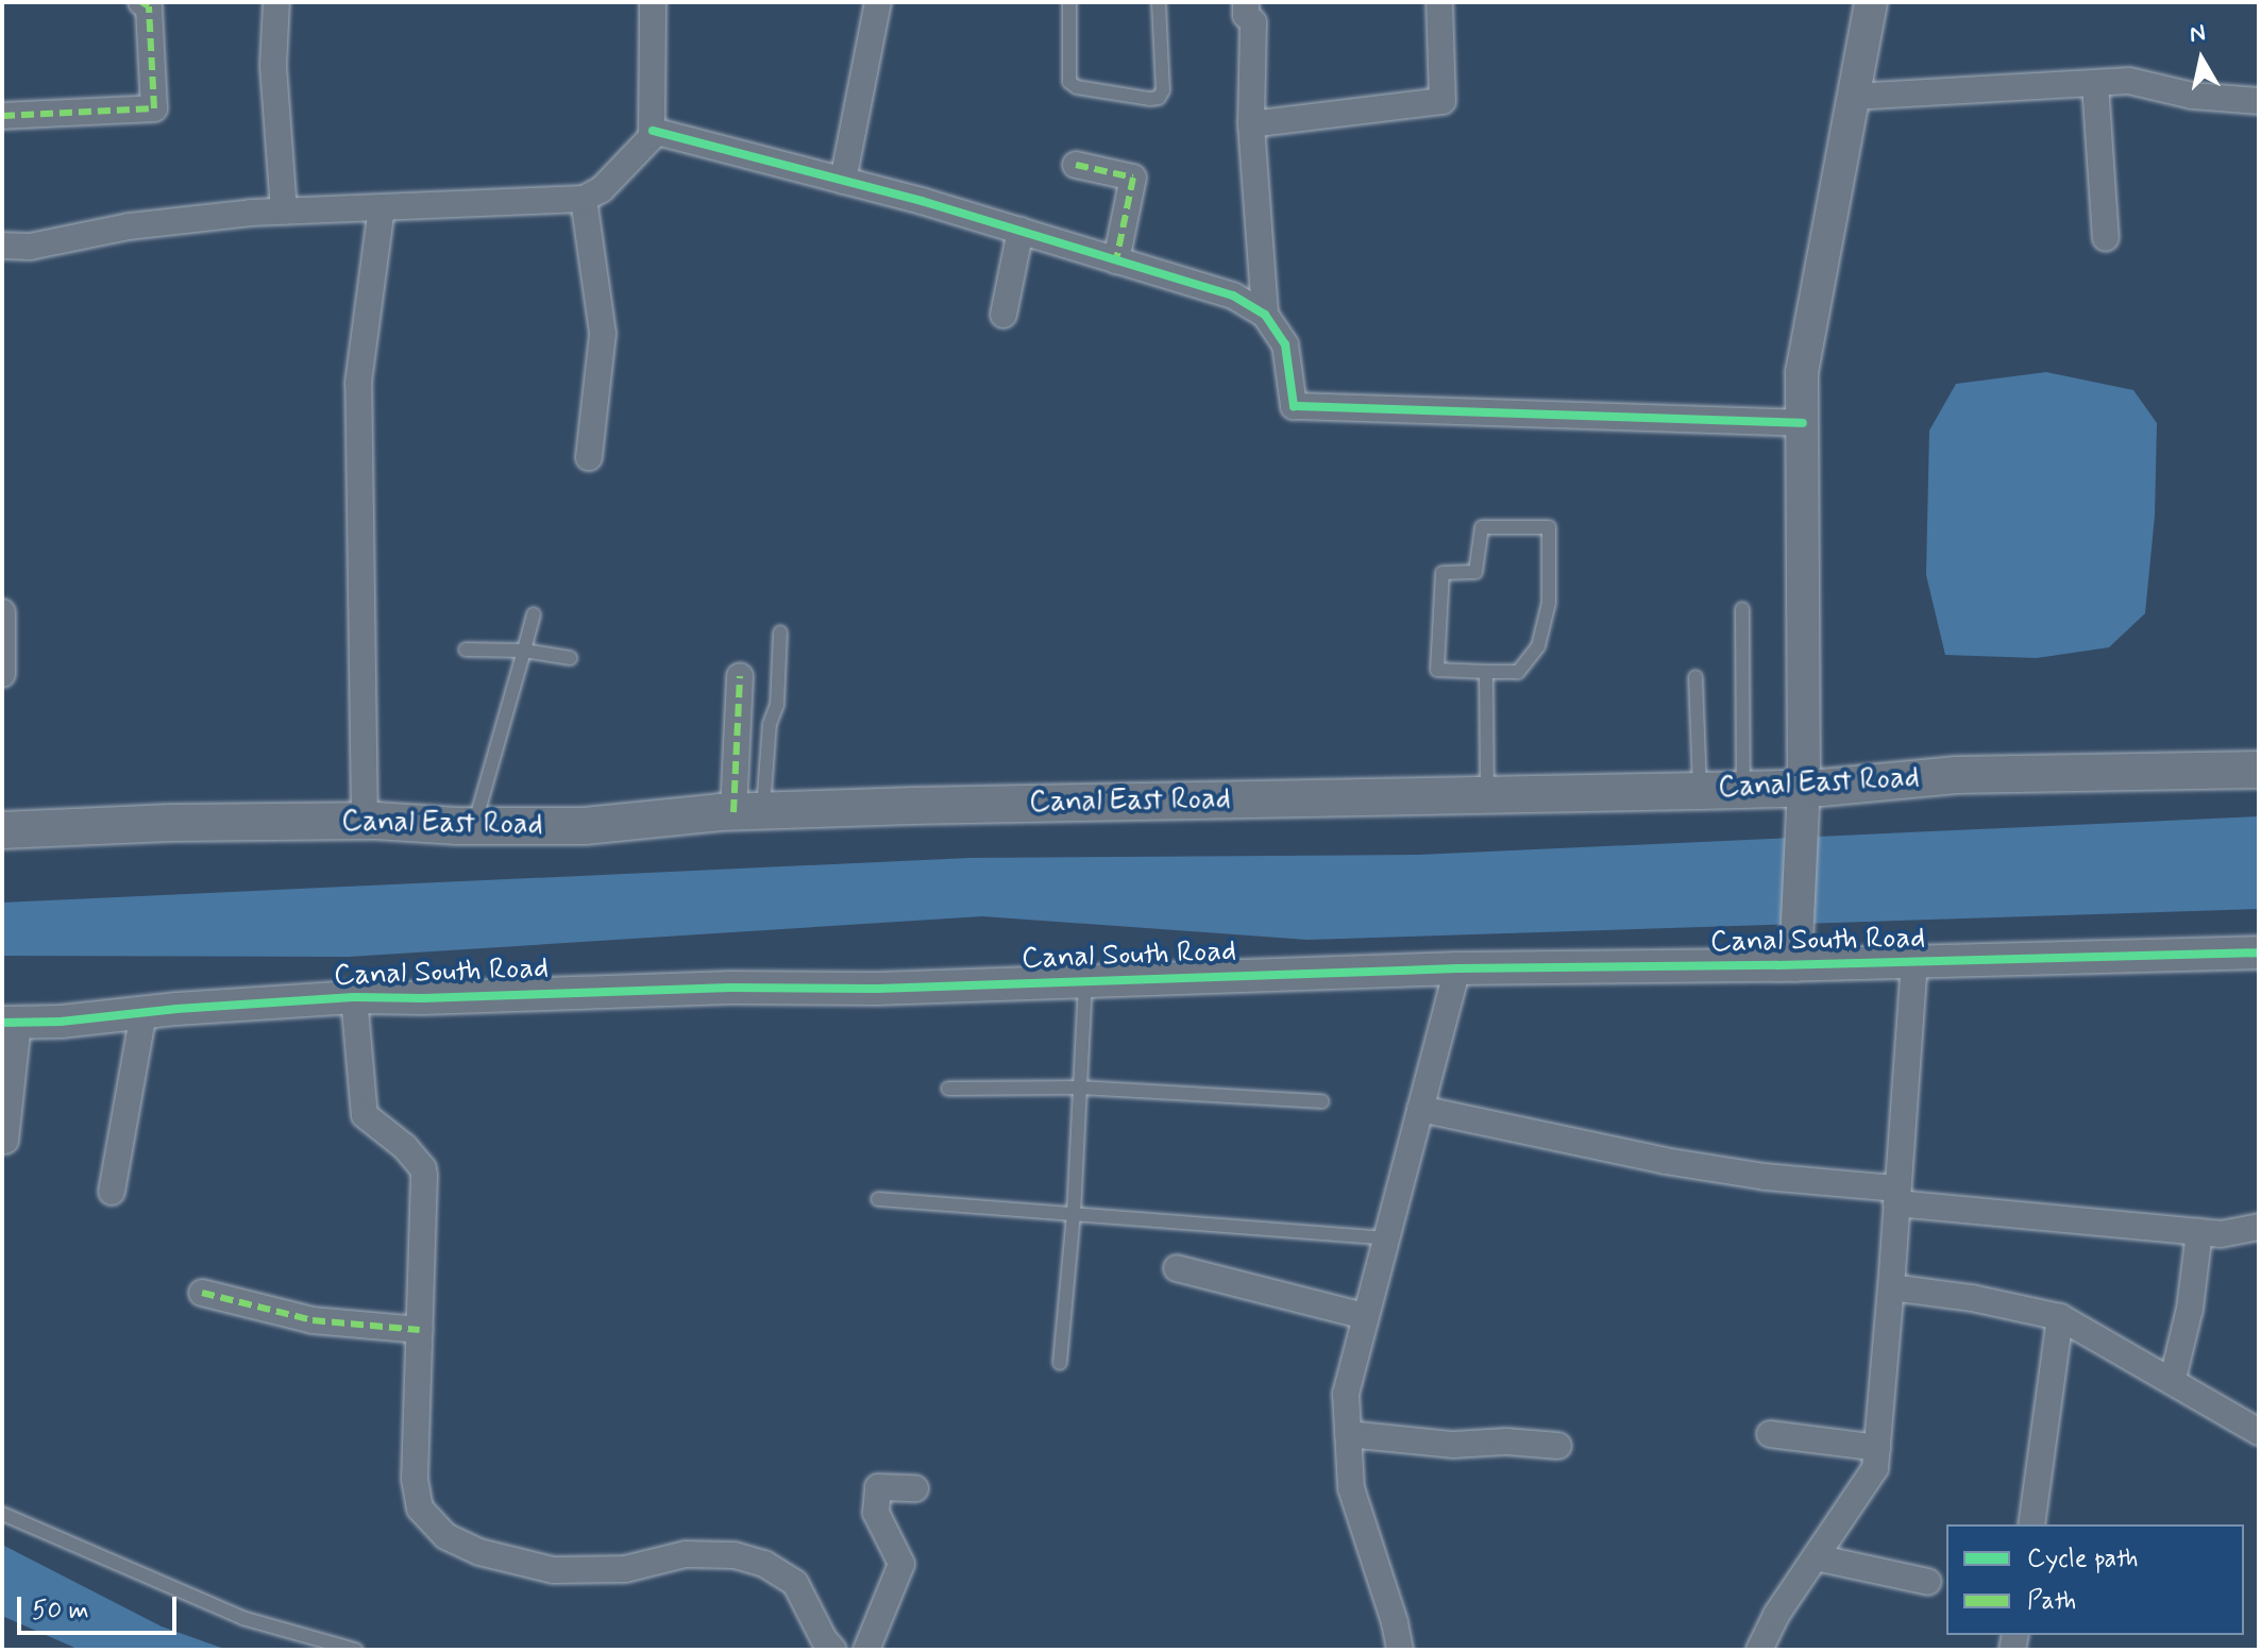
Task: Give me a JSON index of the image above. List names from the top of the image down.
{
  "streets": {
    "main road": ["Canal East Road"],
    "street": ["Canal South Road"]
  },
  "legend": ["Cycle path", "Path"],
  "scale_bar": "50 m",
  "north": "top"
}
